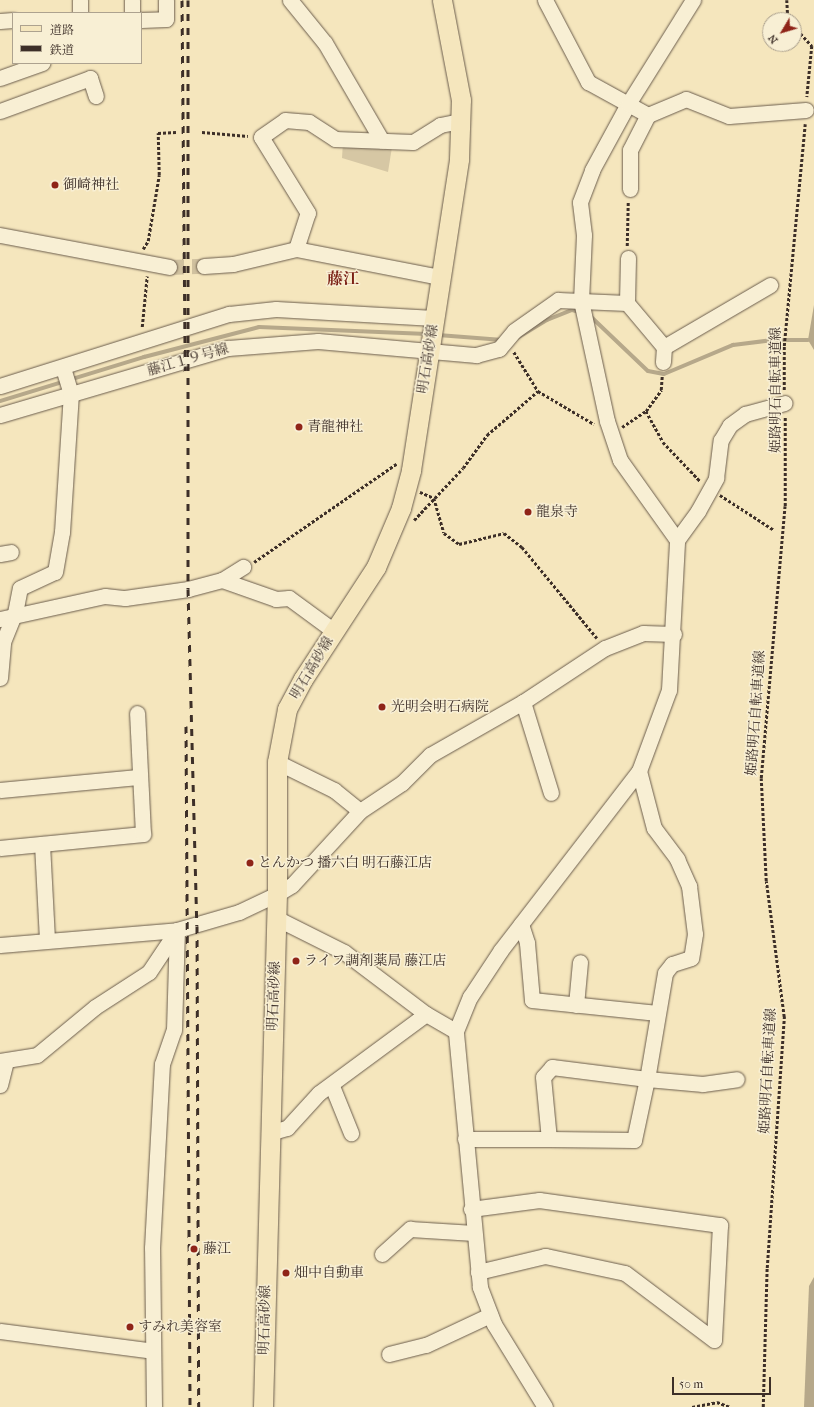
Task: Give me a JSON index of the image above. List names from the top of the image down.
{
  "streets": {
    "main road": ["明石高砂線"],
    "street": ["藤江１９号線"],
    "path": ["姫路明石自転車道線"]
  },
  "crossings": [
    ["明石高砂線", "藤江１９号線"]
  ],
  "districts": ["藤江"],
  "places": [
    "御崎神社",
    "青龍神社",
    "龍泉寺",
    "光明会明石病院",
    "とんかつ 播六白 明石藤江店",
    "ライフ調剤薬局 藤江店",
    "藤江",
    "畑中自動車",
    "すみれ美容室"
  ],
  "legend": ["道路", "鉄道"],
  "scale_bar": "50 m",
  "north": "bottom left"
}
